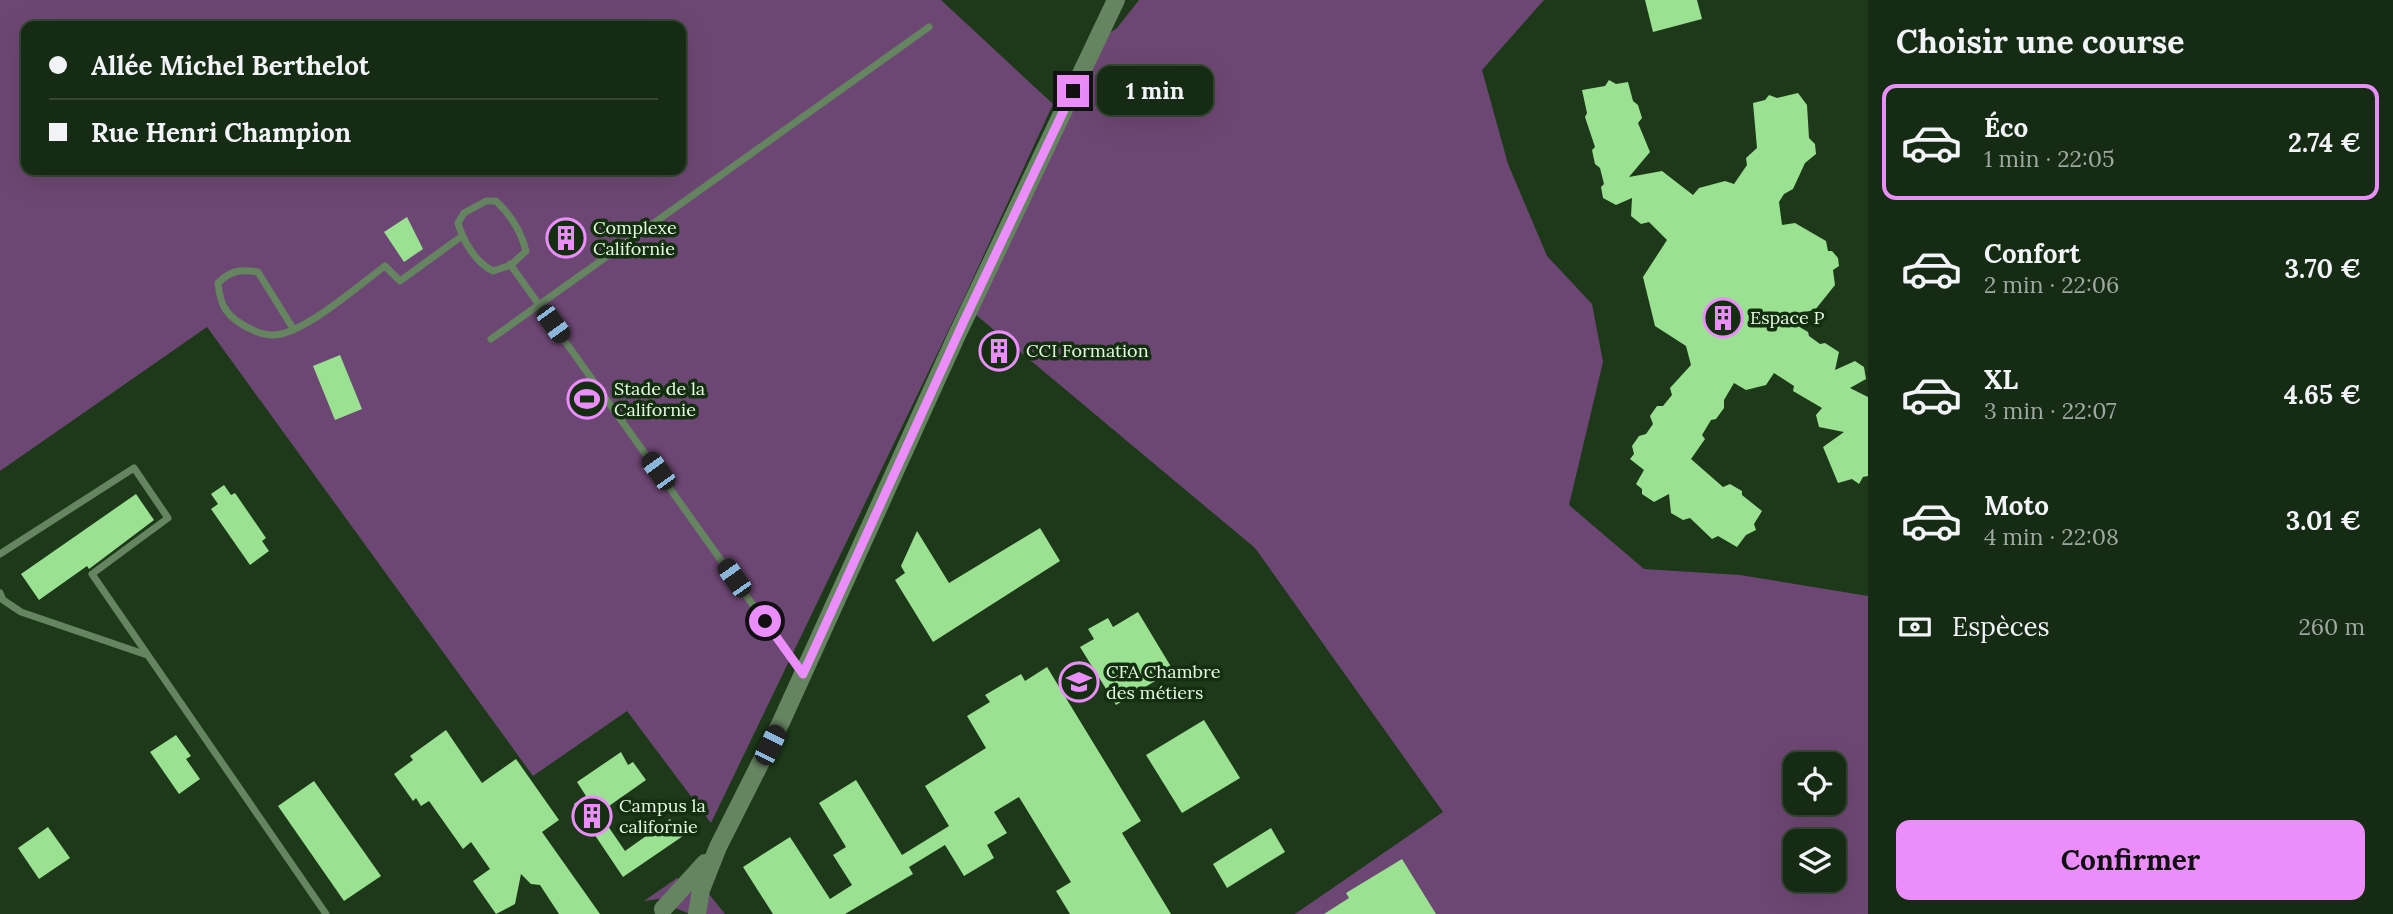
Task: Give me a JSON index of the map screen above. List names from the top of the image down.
{
  "places": {
    "building": [
      "Complexe Californie",
      "Espace P",
      "CCI Formation",
      "Campus la californie"
    ],
    "sports": ["Stade de la Californie"],
    "school or university": ["CFA Chambre des métiers"]
  },
  "page": {
    "heading": "Choisir une course",
    "banner": ["Allée Michel Berthelot", "Rue Henri Champion"],
    "bubble": "1 min",
    "list": [
      {
        "name": "Éco",
        "note": "1 min · 22:05",
        "value": "2.74 €"
      },
      {
        "name": "Confort",
        "note": "2 min · 22:06",
        "value": "3.70 €"
      },
      {
        "name": "XL",
        "note": "3 min · 22:07",
        "value": "4.65 €"
      },
      {
        "name": "Moto",
        "note": "4 min · 22:08",
        "value": "3.01 €"
      }
    ],
    "pay": ["Espèces", "260 m"],
    "buttons": "Confirmer"
  }
}
